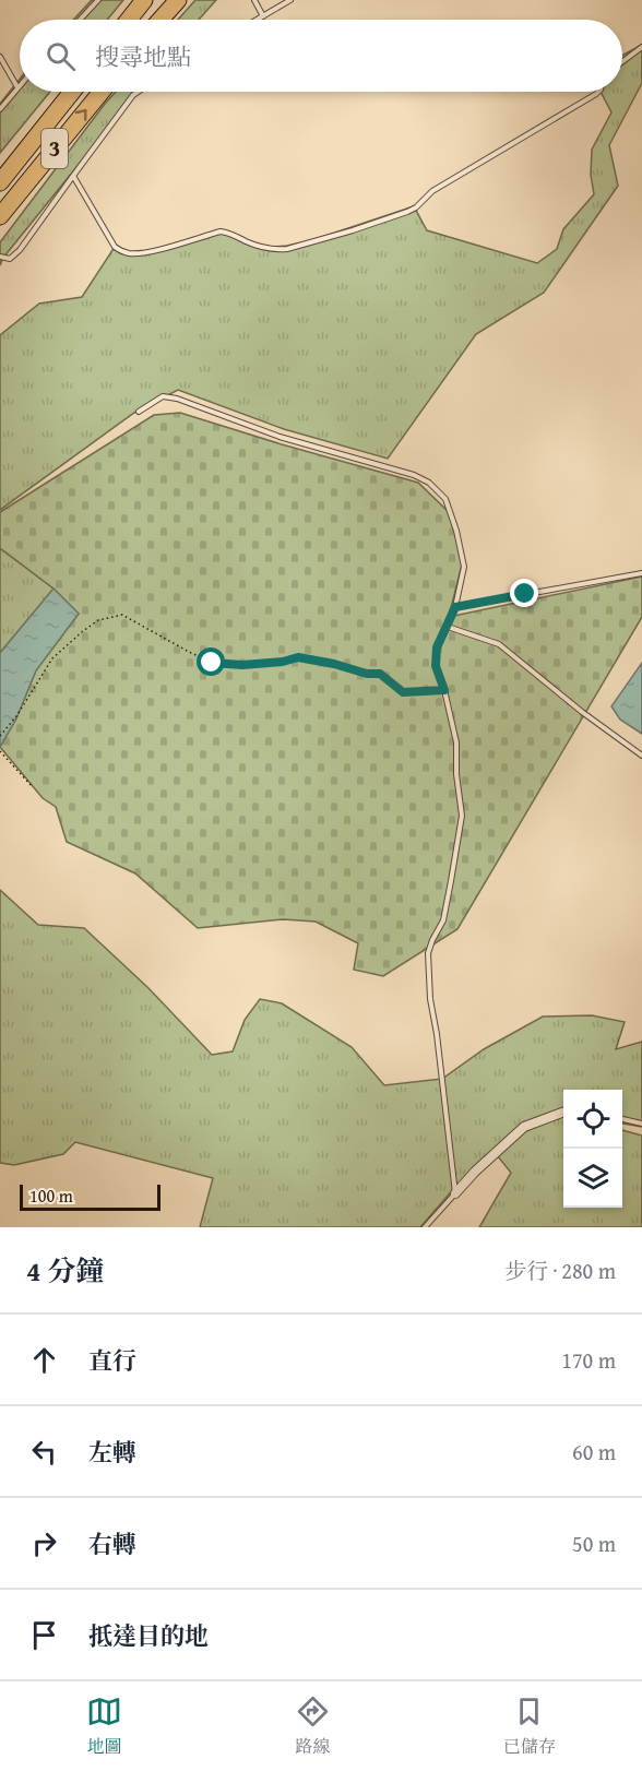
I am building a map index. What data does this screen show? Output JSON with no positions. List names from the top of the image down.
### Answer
{
  "streets": {
    "highway": ["3"]
  },
  "scale_bar": "100 m",
  "page": {
    "search": "搜尋地點",
    "scale": "100 m",
    "heading": ["4 分鐘", "步行 · 280 m"],
    "list": [
      ["直行", "170 m"],
      ["左轉", "60 m"],
      ["右轉", "50 m"],
      "抵達目的地"
    ],
    "nav": ["地圖", "路線", "已儲存"]
  }
}
